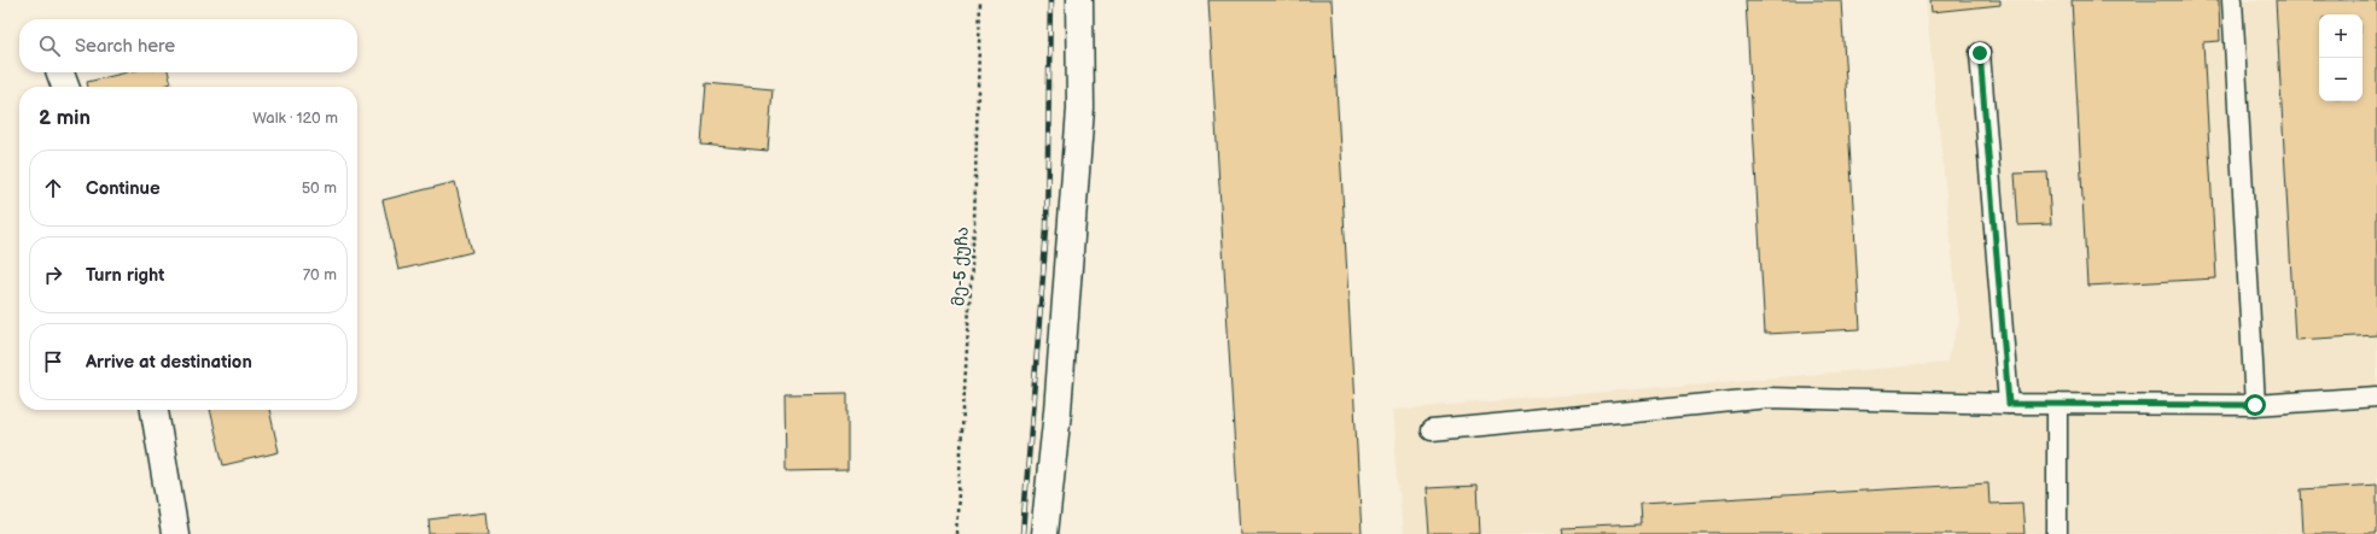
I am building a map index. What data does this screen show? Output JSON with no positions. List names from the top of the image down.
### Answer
{
  "streets": {
    "path": ["მე-5 ქუჩა"]
  },
  "page": {
    "map_buttons": ["+", "−"],
    "search": "Search here",
    "heading": ["2 min", "Walk · 120 m"],
    "list": [
      ["Continue", "50 m"],
      ["Turn right", "70 m"],
      "Arrive at destination"
    ]
  }
}
